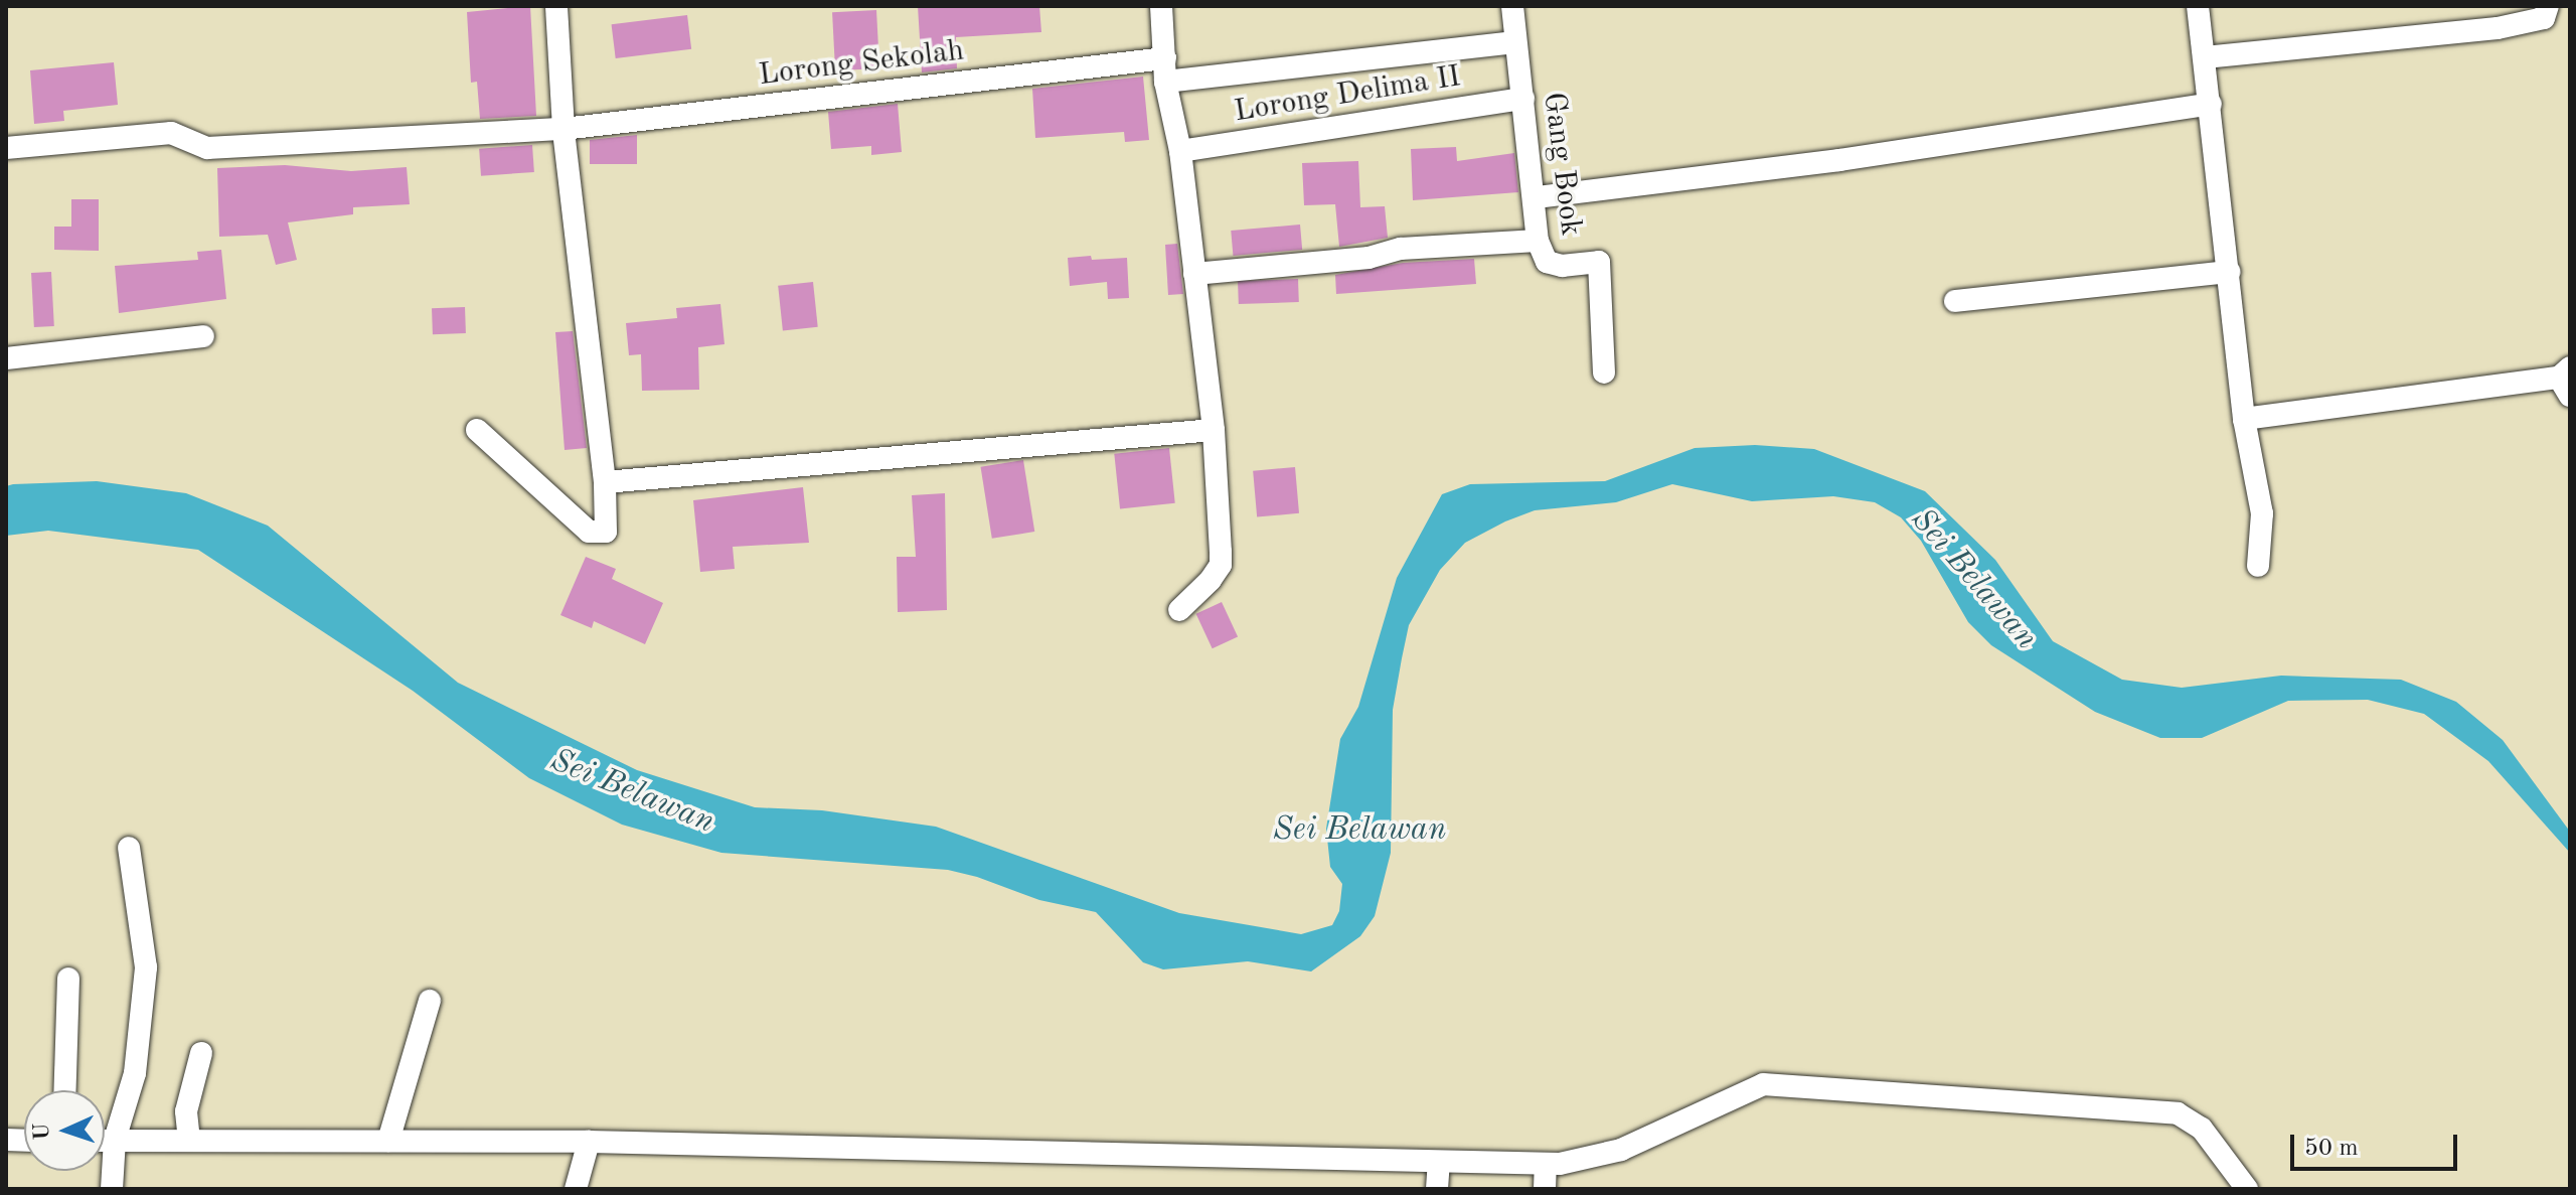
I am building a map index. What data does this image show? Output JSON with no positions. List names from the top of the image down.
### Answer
{
  "streets": {
    "street": ["Lorong Sekolah", "Lorong Delima II", "Gang Book"]
  },
  "crossings": [
    ["Lorong Sekolah", "Gang Book"],
    ["Lorong Delima II", "Gang Book"]
  ],
  "water": ["Sei Belawan"],
  "scale_bar": "50 m",
  "north": "left"
}
